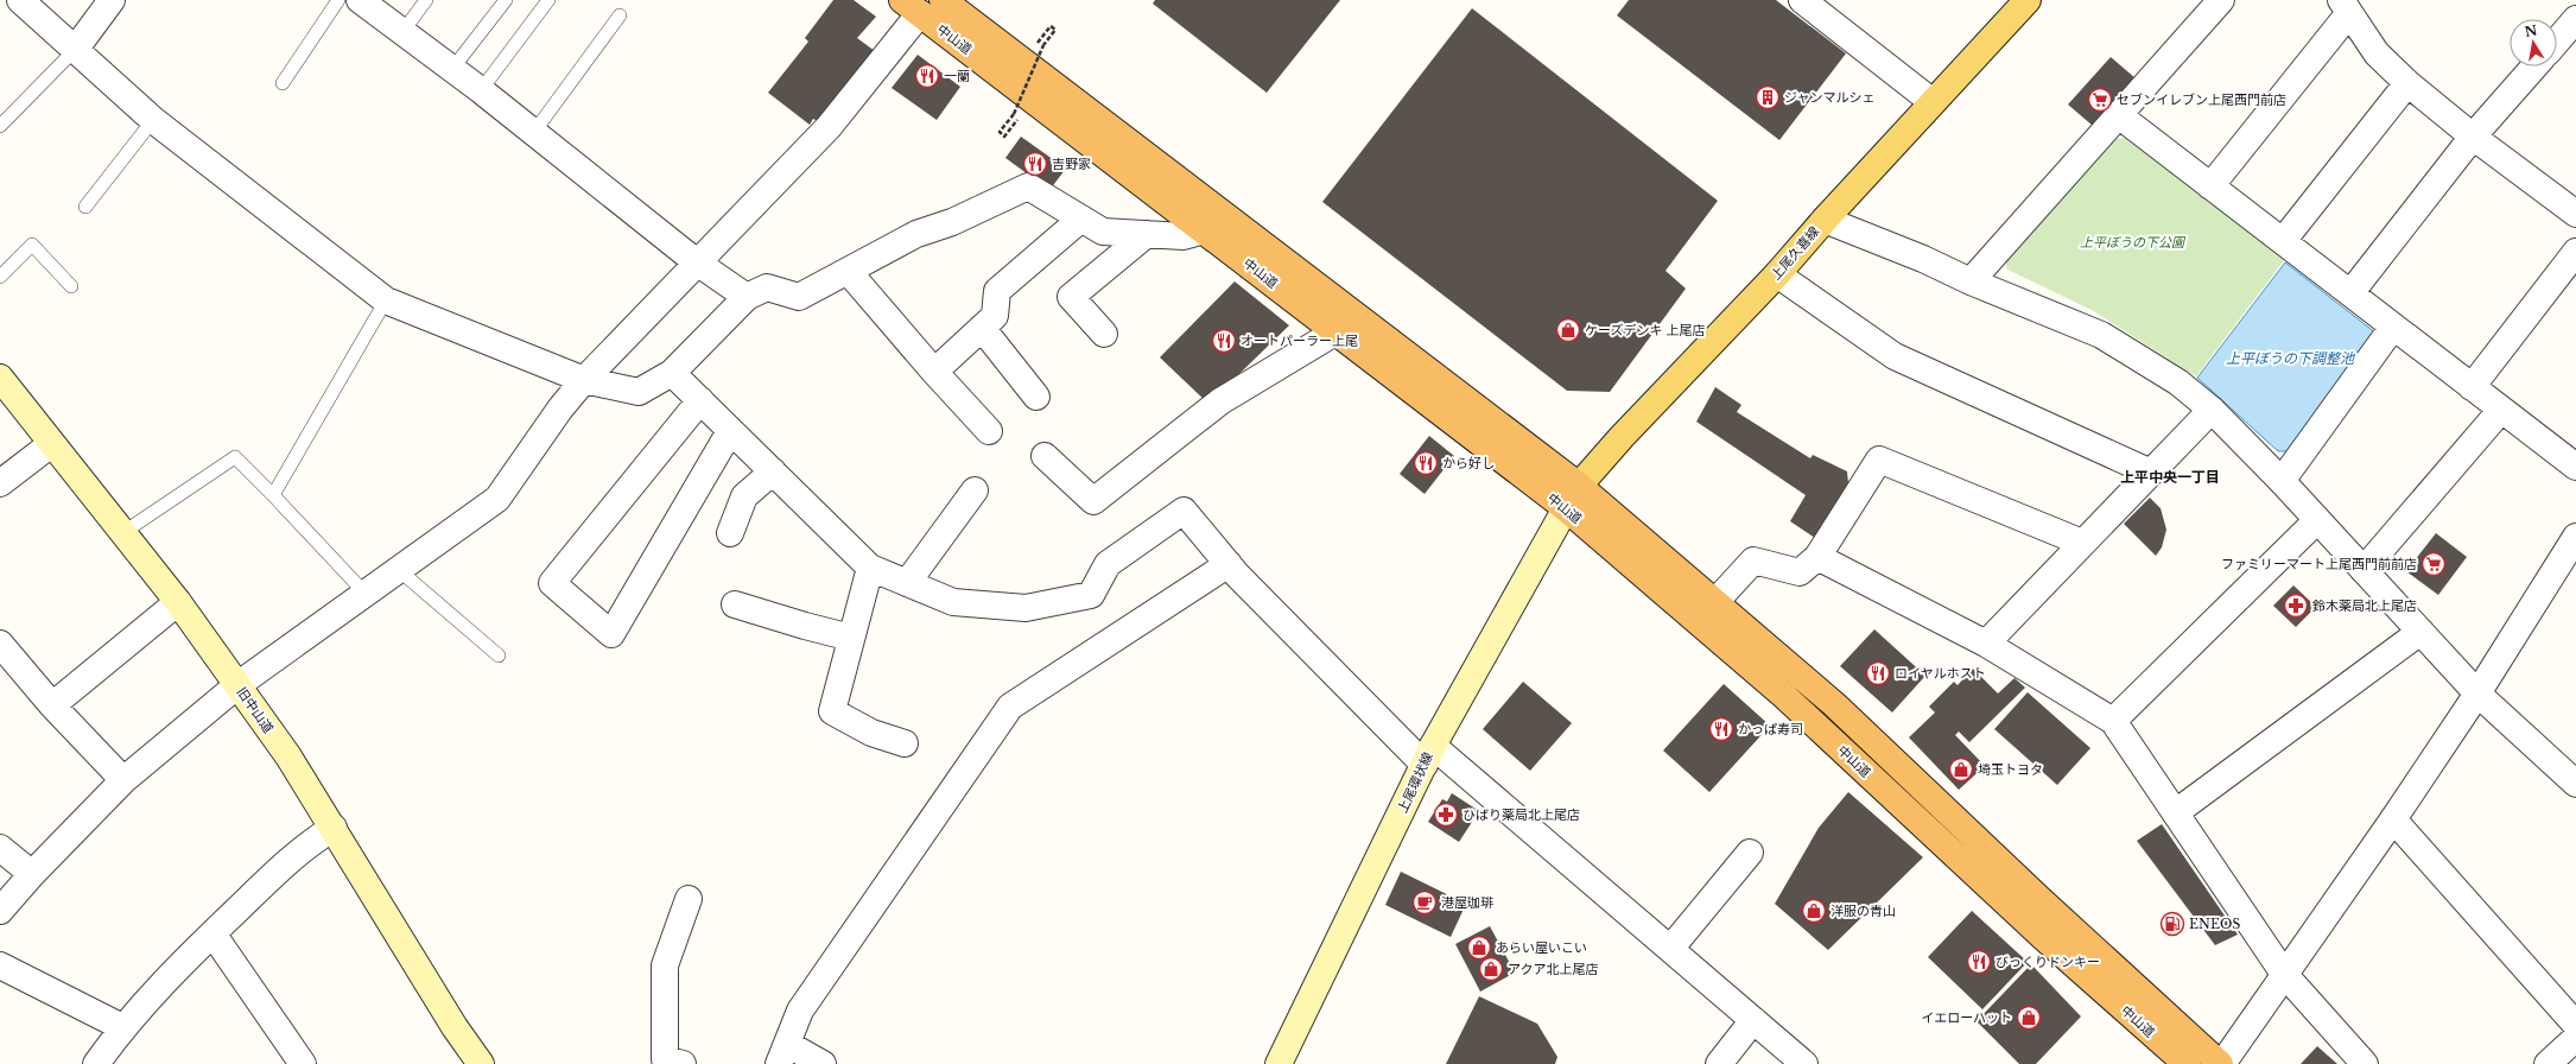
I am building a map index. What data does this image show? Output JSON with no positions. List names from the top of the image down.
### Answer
{
  "streets": {
    "highway": ["中山道"],
    "main road": ["上尾久喜線", "旧中山道", "上尾環状線"]
  },
  "crossings": [
    ["中山道", "上尾久喜線"],
    ["中山道", "上尾環状線"],
    ["上尾久喜線", "上尾環状線"]
  ],
  "districts": ["上平中央一丁目"],
  "water": ["上平ぼうの下調整池"],
  "parks": ["上平ぼうの下公園"],
  "places": {
    "restaurant": [
      "一蘭",
      "吉野家",
      "オートパーラー上尾",
      "から好し",
      "ロイヤルホスト",
      "かっぱ寿司",
      "びっくりドンキー"
    ],
    "building": ["ジャンマルシェ"],
    "supermarket": ["セブンイレブン上尾西門前店", "ファミリーマート上尾西門前前店"],
    "shop": [
      "ケーズデンキ 上尾店",
      "埼玉トヨタ",
      "洋服の青山",
      "あらい屋いこい",
      "アクア北上尾店",
      "イエローハット"
    ],
    "pharmacy": ["鈴木薬局北上尾店", "ひばり薬局北上尾店"],
    "cafe": ["港屋珈琲"],
    "fuel station": ["ENEOS"]
  },
  "north": "top"
}
